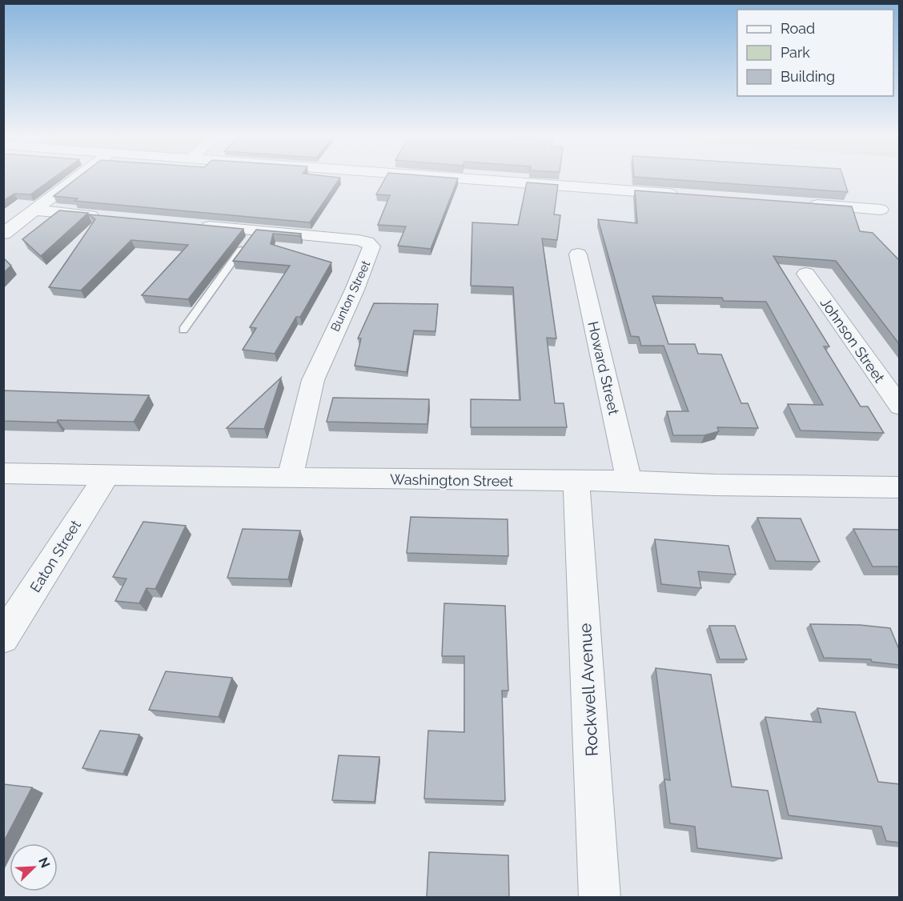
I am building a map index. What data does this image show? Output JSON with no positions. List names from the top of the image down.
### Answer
{
  "streets": {
    "street": [
      "Bunton Street",
      "Johnson Street",
      "Howard Street",
      "Washington Street",
      "Eaton Street",
      "Rockwell Avenue"
    ]
  },
  "crossings": [
    ["Bunton Street", "Washington Street"],
    ["Howard Street", "Washington Street"],
    ["Washington Street", "Eaton Street"],
    ["Washington Street", "Rockwell Avenue"]
  ],
  "legend": ["Road", "Park", "Building"],
  "north": "top right"
}
